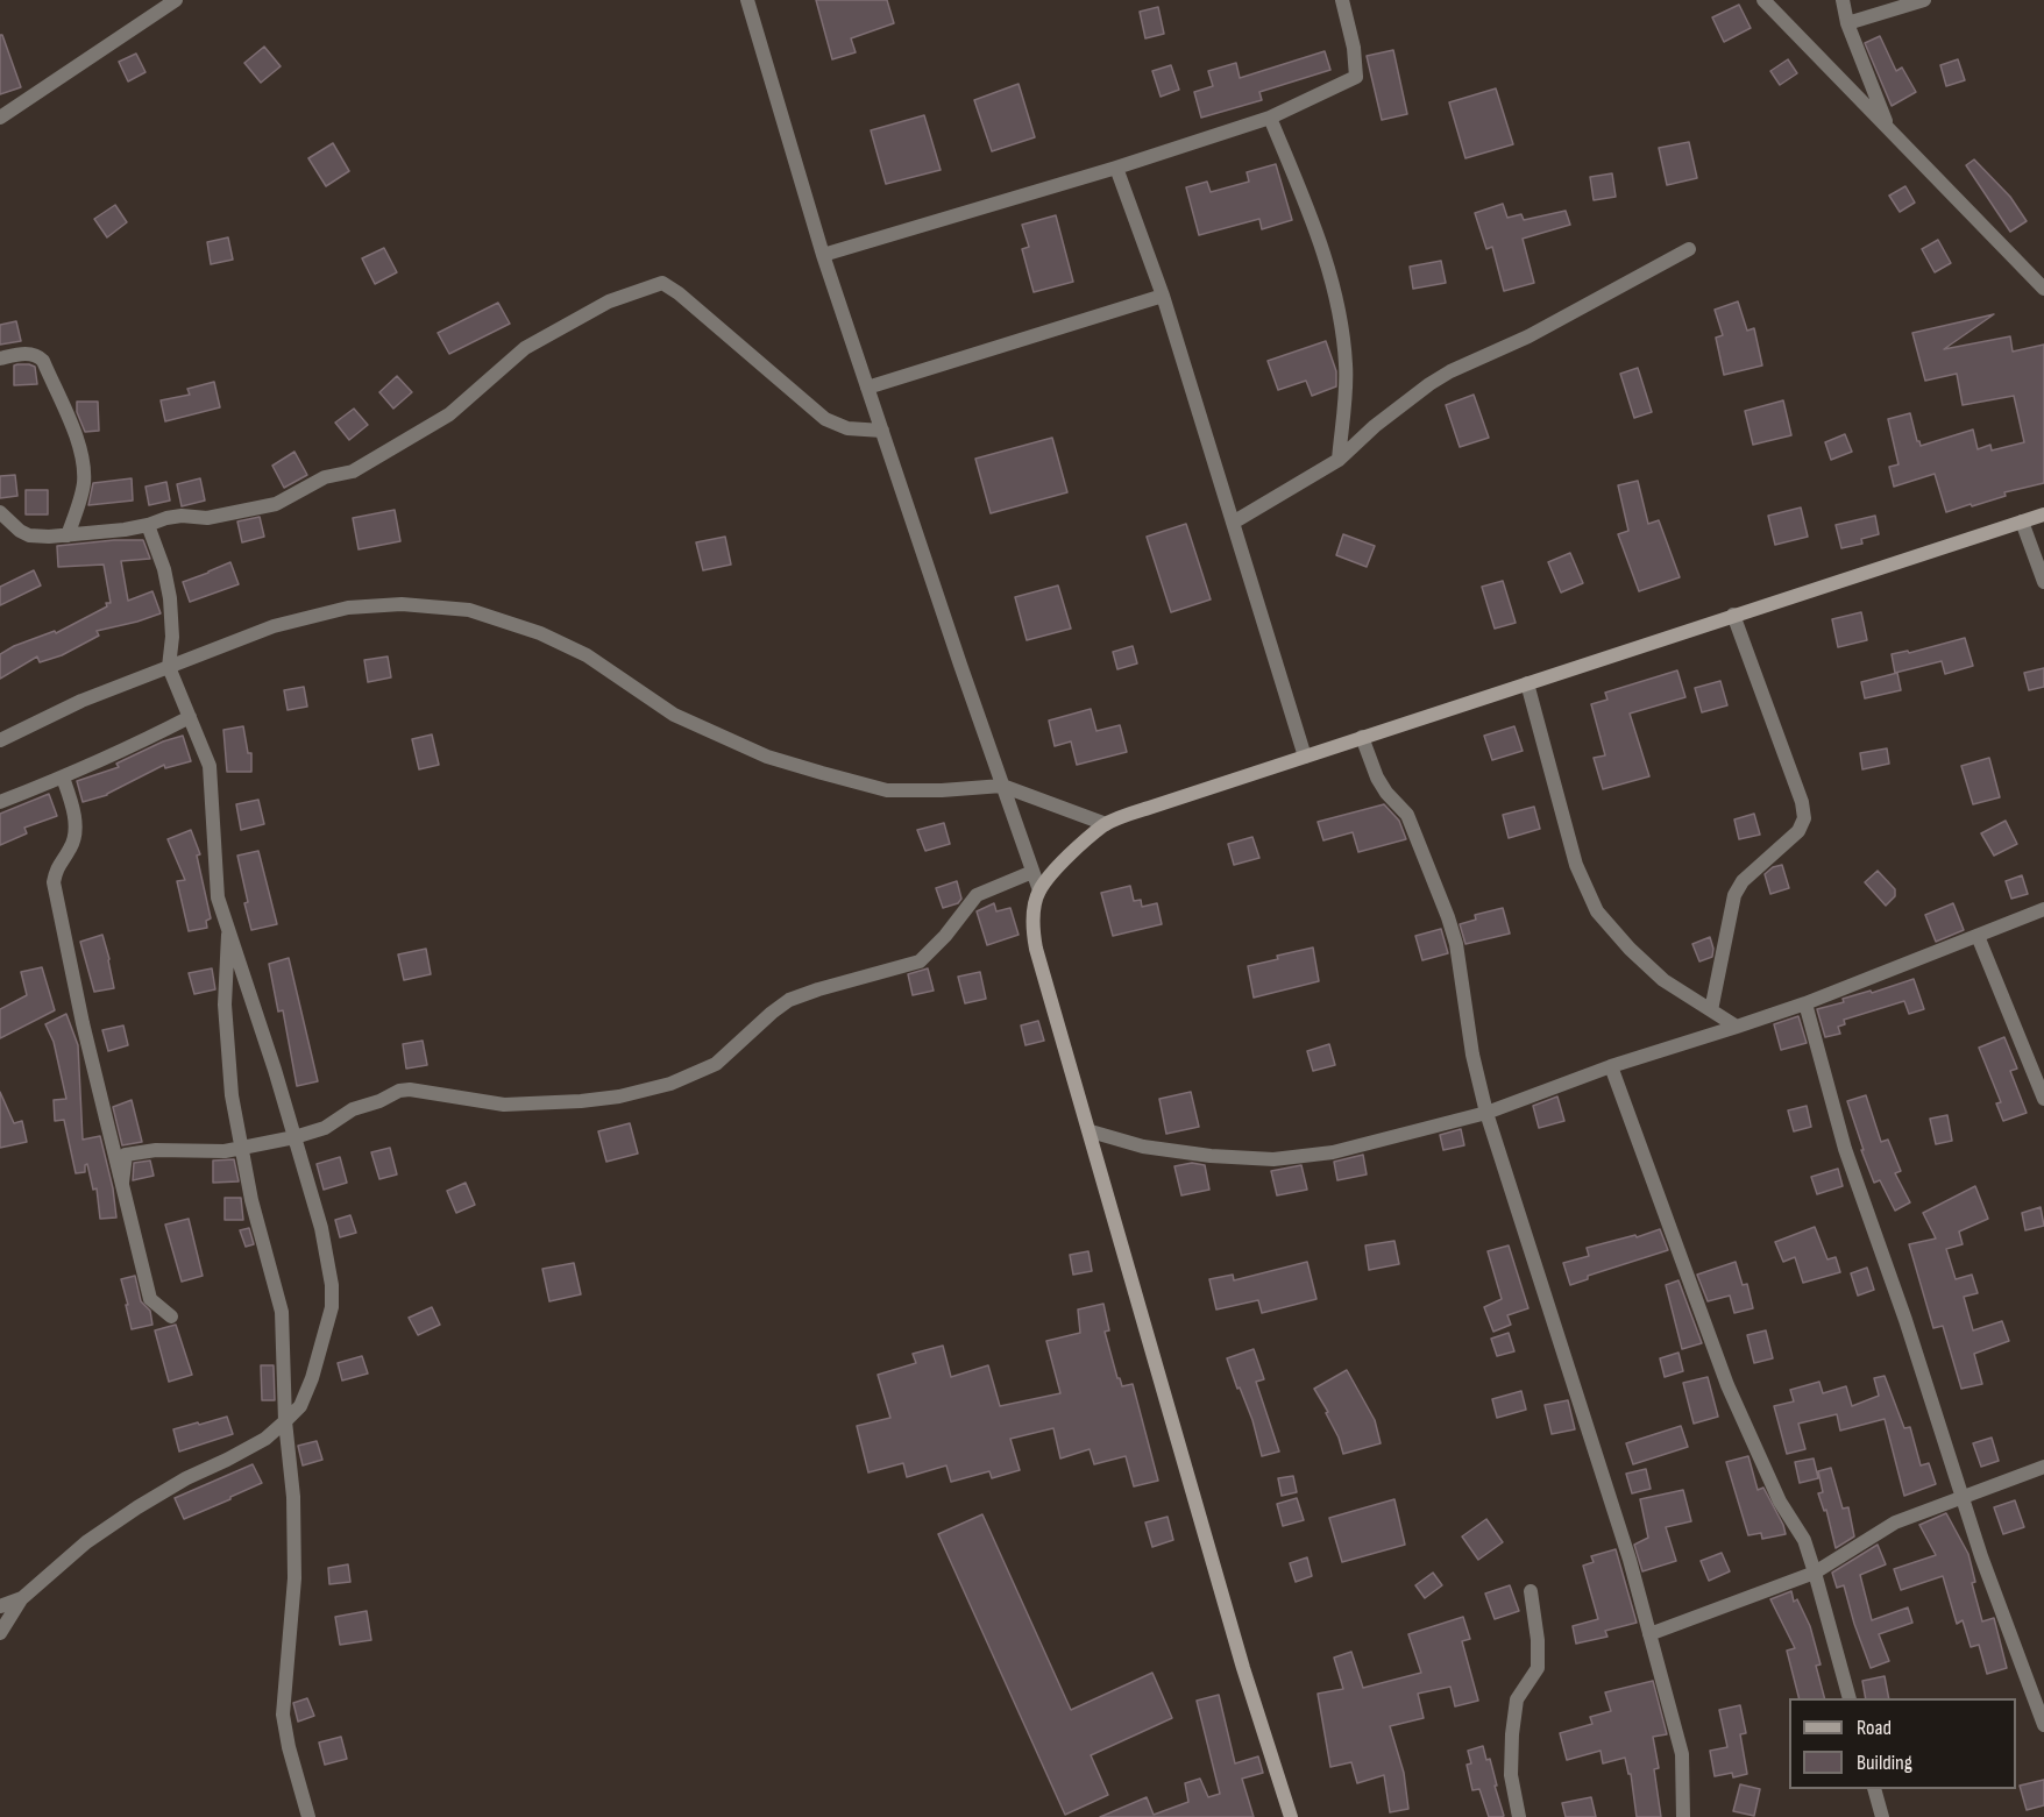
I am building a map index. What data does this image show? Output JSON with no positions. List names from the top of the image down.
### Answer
{
  "legend": ["Road", "Building"]
}
